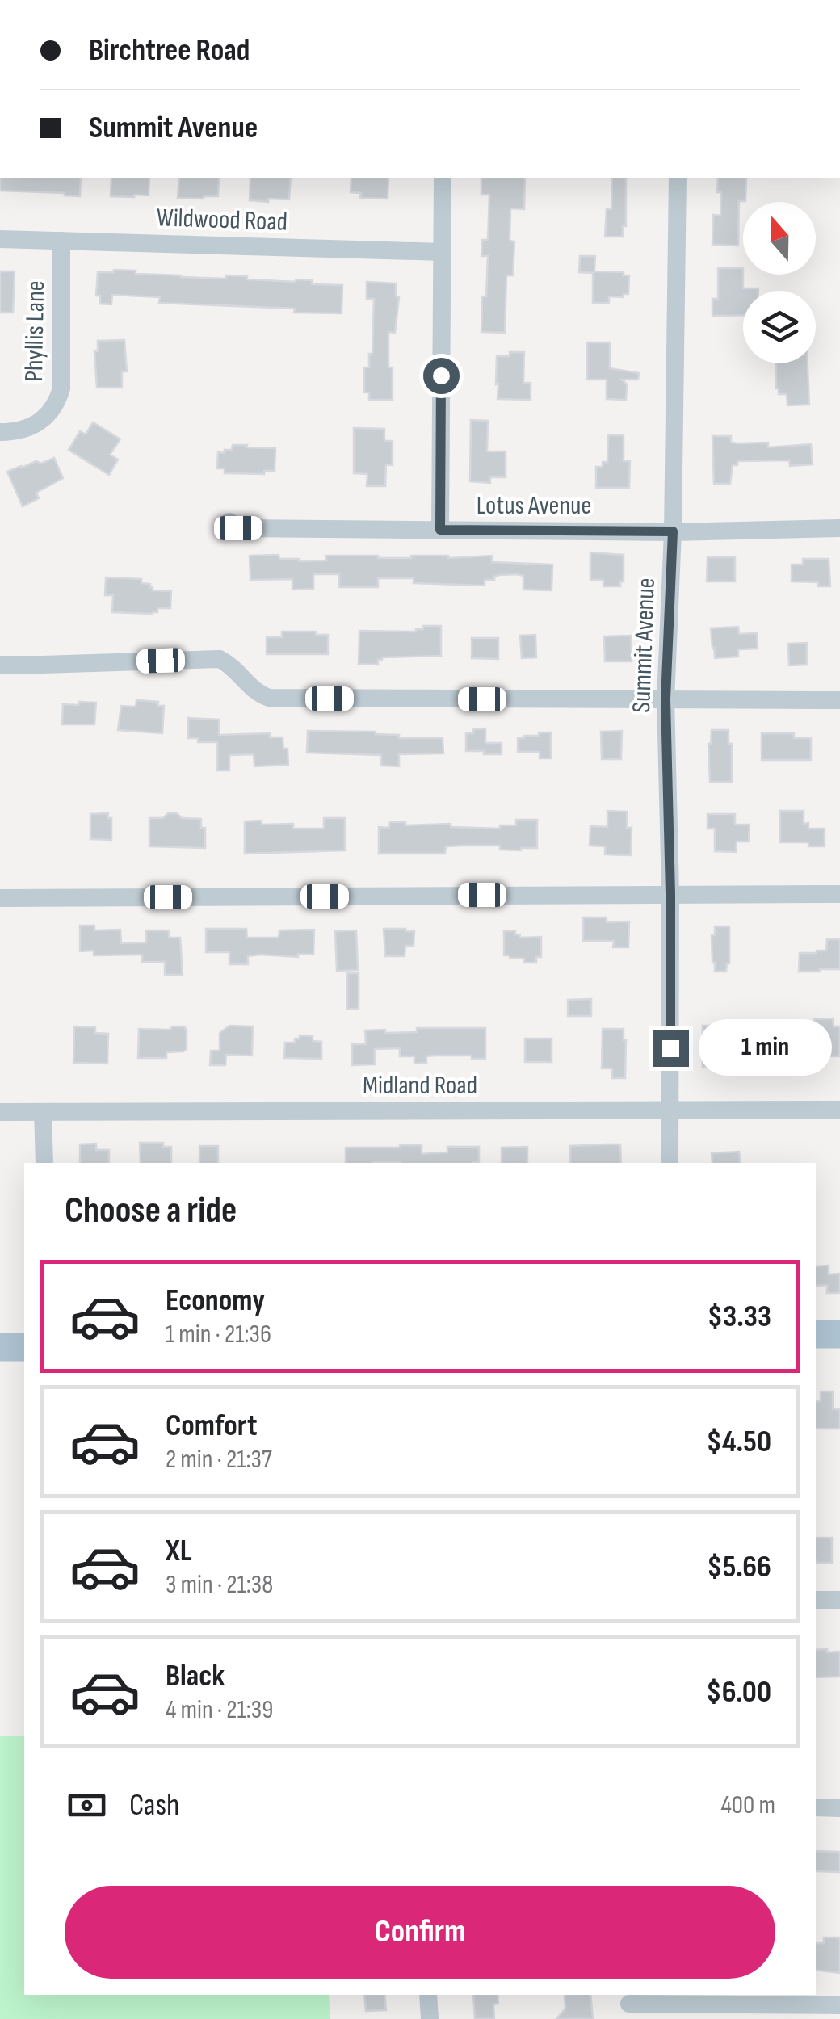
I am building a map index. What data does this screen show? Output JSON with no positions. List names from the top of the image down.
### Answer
{
  "streets": {
    "street": [
      "Wildwood Road",
      "Phyllis Lane",
      "Lotus Avenue",
      "Summit Avenue",
      "Midland Road"
    ]
  },
  "crossings": [
    ["Wildwood Road", "Phyllis Lane"],
    ["Lotus Avenue", "Summit Avenue"],
    ["Summit Avenue", "Midland Road"]
  ],
  "north": "top",
  "page": {
    "banner": ["Birchtree Road", "Summit Avenue"],
    "bubble": "1 min",
    "heading": "Choose a ride",
    "list": [
      {
        "name": "Economy",
        "note": "1 min · 21:36",
        "value": "$3.33"
      },
      {
        "name": "Comfort",
        "note": "2 min · 21:37",
        "value": "$4.50"
      },
      {
        "name": "XL",
        "note": "3 min · 21:38",
        "value": "$5.66"
      },
      {
        "name": "Black",
        "note": "4 min · 21:39",
        "value": "$6.00"
      }
    ],
    "pay": ["Cash", "400 m"],
    "buttons": "Confirm"
  }
}
